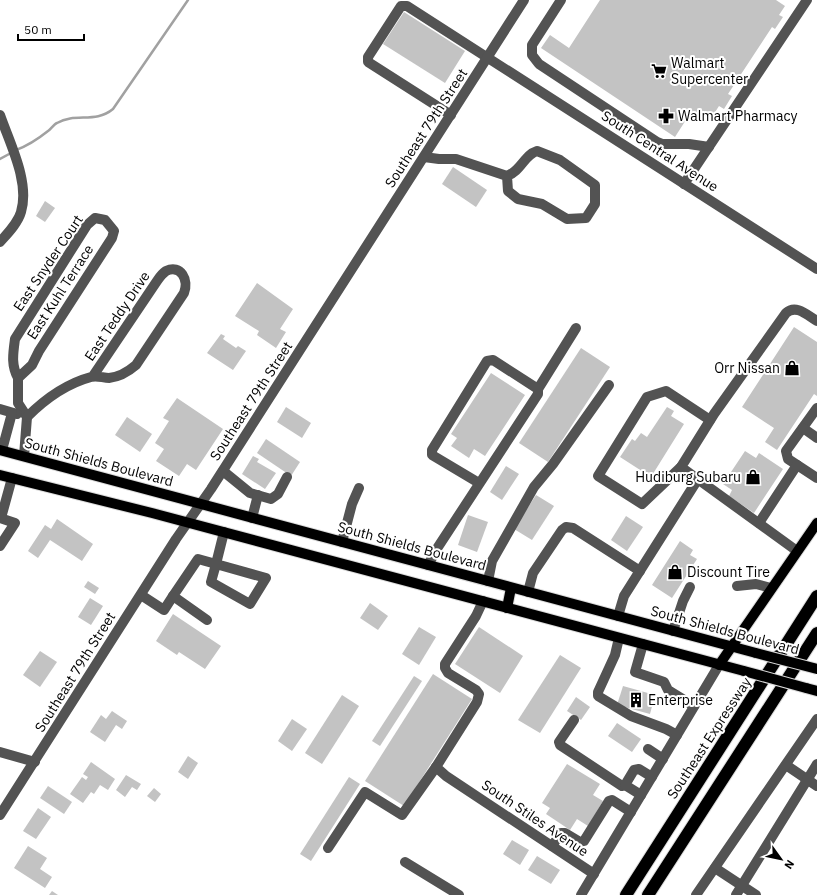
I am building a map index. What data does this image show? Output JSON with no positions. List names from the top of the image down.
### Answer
{
  "streets": {
    "highway": ["Southeast Expressway"],
    "main road": ["South Shields Boulevard"],
    "street": [
      "Southeast 79th Street",
      "South Central Avenue",
      "East Snyder Court",
      "East Kuhl Terrace",
      "East Teddy Drive",
      "South Stiles Avenue"
    ]
  },
  "crossings": [
    ["Southeast 79th Street", "South Central Avenue"],
    ["Southeast 79th Street", "South Shields Boulevard"],
    ["East Snyder Court", "East Kuhl Terrace"]
  ],
  "places": {
    "supermarket": ["Walmart Supercenter"],
    "pharmacy": ["Walmart Pharmacy"],
    "shop": ["Orr Nissan", "Hudiburg Subaru", "Discount Tire"],
    "building": ["Enterprise"]
  },
  "scale_bar": "50 m",
  "north": "bottom right"
}
